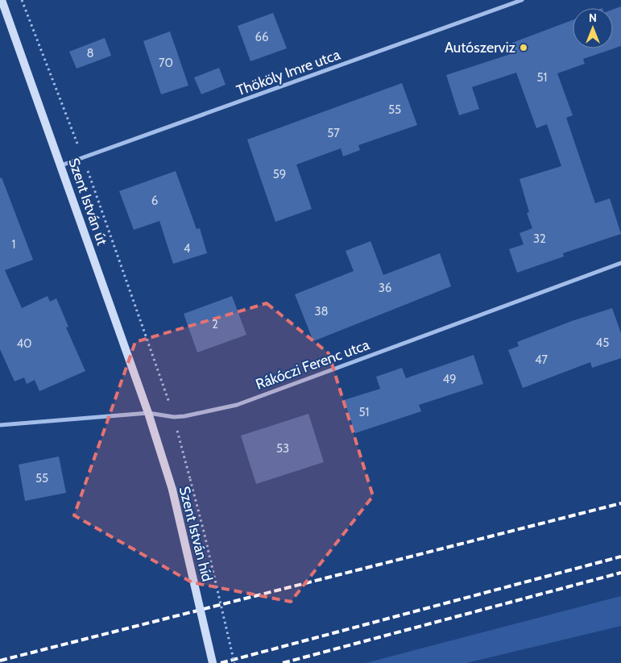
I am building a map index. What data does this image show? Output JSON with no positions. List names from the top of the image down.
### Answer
{
  "streets": {
    "street": [
      "Thököly Imre utca",
      "Szent István út",
      "Rákóczi Ferenc utca",
      "Szent István híd"
    ]
  },
  "crossings": [
    ["Thököly Imre utca", "Szent István út"],
    ["Szent István út", "Rákóczi Ferenc utca"],
    ["Szent István út", "Szent István híd"],
    ["Rákóczi Ferenc utca", "Szent István híd"]
  ],
  "places": ["Autószerviz"],
  "house_numbers": [
    "66",
    "8",
    "70",
    "51",
    "55",
    "57",
    "59",
    "6",
    "32",
    "1",
    "4",
    "36",
    "38",
    "2",
    "45",
    "40",
    "47",
    "49",
    "51",
    "53",
    "55"
  ],
  "north": "top"
}
